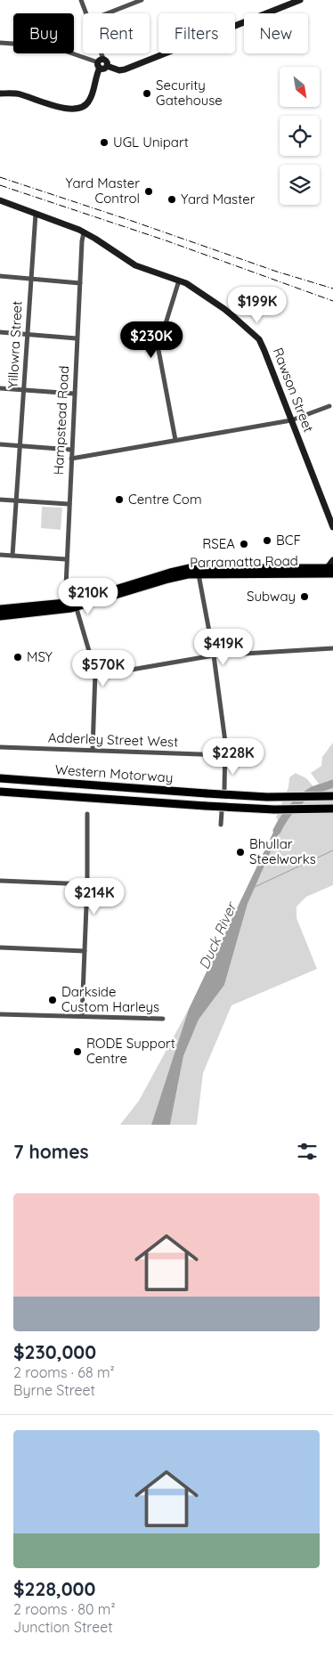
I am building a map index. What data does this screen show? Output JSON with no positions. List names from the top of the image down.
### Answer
{
  "streets": {
    "highway": ["Parramatta Road", "Western Motorway"],
    "main road": ["Rawson Street"],
    "street": ["Yillowra Street", "Hampstead Road", "Adderley Street West"]
  },
  "crossings": [
    ["Yillowra Street", "Rawson Street"],
    ["Rawson Street", "Hampstead Road"],
    ["Hampstead Road", "Parramatta Road"]
  ],
  "water": ["Duck River"],
  "places": [
    "Security Gatehouse",
    "UGL Unipart",
    "Yard Master Control",
    "Yard Master",
    "Centre Com",
    "BCF",
    "RSEA",
    "Subway",
    "MSY",
    "Bhullar Steelworks",
    "Darkside Custom Harleys",
    "RODE Support Centre"
  ],
  "north": "bottom right",
  "page": {
    "chip": [
      "Buy",
      "Rent",
      "Filters",
      "New"
    ],
    "price": [
      "$199K",
      "$230K",
      "$210K",
      "$419K",
      "$570K",
      "$228K",
      "$214K"
    ],
    "heading": "7 homes",
    "list": [
      {
        "name": "$230,000",
        "note": "2 rooms · 68 m² · Byrne Street"
      },
      {
        "name": "$228,000",
        "note": "2 rooms · 80 m² · Junction Street"
      }
    ]
  }
}
